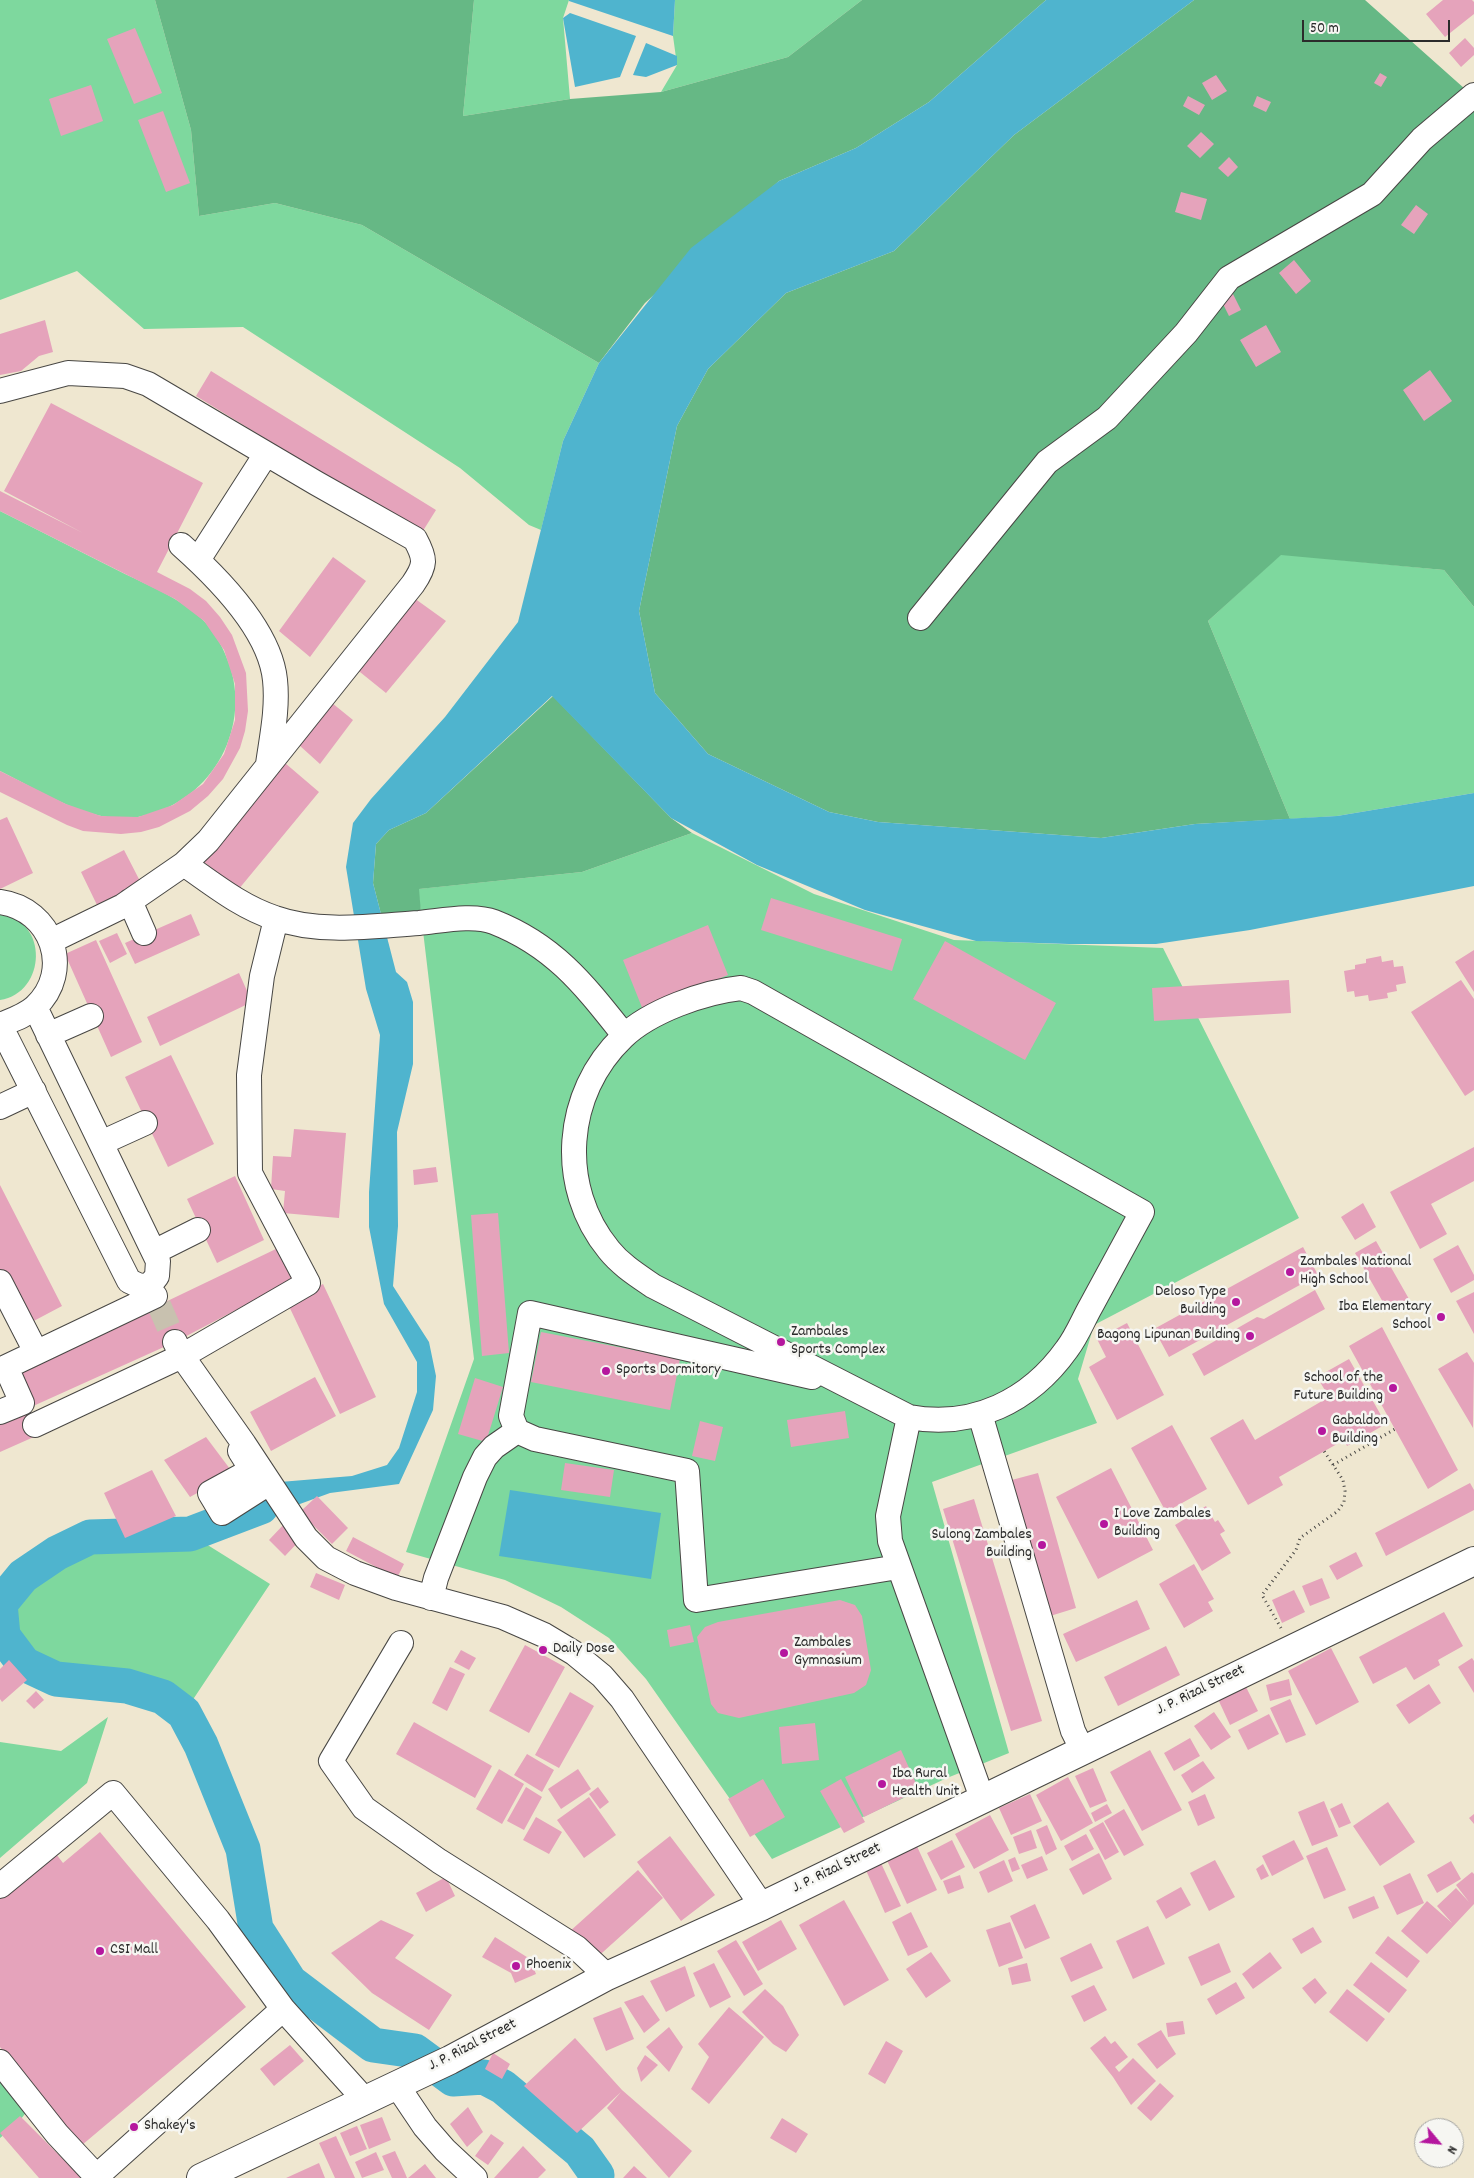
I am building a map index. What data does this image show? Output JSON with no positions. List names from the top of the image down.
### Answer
{
  "streets": {
    "main road": ["J. P. Rizal Street"]
  },
  "places": [
    "Zambales National High School",
    "Deloso Type Building",
    "Iba Elementary School",
    "Bagong Lipunan Building",
    "Zambales Sports Complex",
    "Sports Dormitory",
    "School of the Future Building",
    "Gabaldon Building",
    "I Love Zambales Building",
    "Sulong Zambales Building",
    "Daily Dose",
    "Zambales Gymnasium",
    "Iba Rural Health Unit",
    "CSI Mall",
    "Phoenix",
    "Shakey's"
  ],
  "scale_bar": "50 m",
  "north": "bottom right"
}
